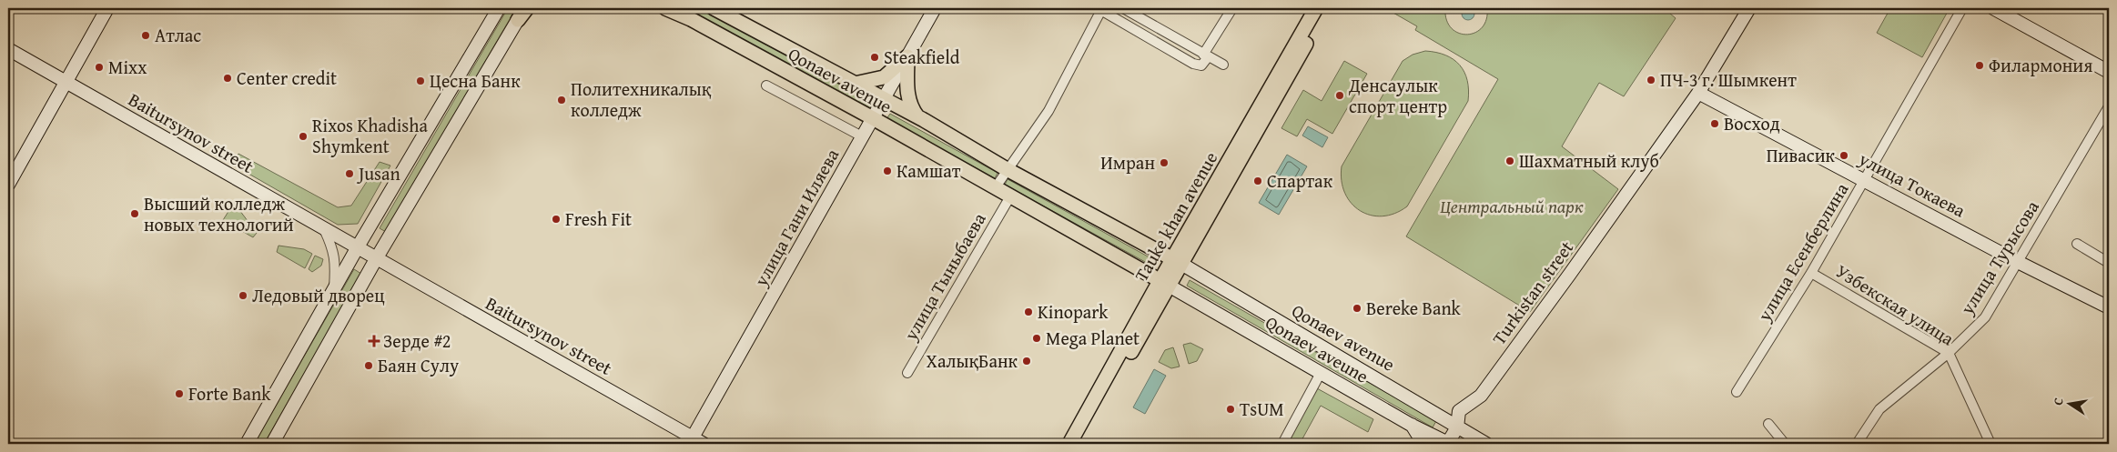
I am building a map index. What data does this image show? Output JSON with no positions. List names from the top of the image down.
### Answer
{
  "streets": {
    "main road": [
      "Qonaev avenue",
      "Baitursynov street",
      "улица Токаева",
      "Tauke khan avenue",
      "улица Гани Иляева",
      "Turkistan street",
      "Qonaev aveune"
    ],
    "street": [
      "улица Есенберлина",
      "улица Турысова",
      "улица Тыныбаева",
      "Узбекская улица"
    ]
  },
  "crossings": [
    ["Qonaev avenue", "Tauke khan avenue"],
    ["Qonaev avenue", "улица Гани Иляева"],
    ["Qonaev avenue", "улица Тыныбаева"],
    ["Qonaev avenue", "Turkistan street"],
    ["Baitursynov street", "улица Гани Иляева"],
    ["улица Токаева", "улица Есенберлина"],
    ["улица Токаева", "улица Турысова"],
    ["улица Токаева", "Turkistan street"],
    ["Tauke khan avenue", "Qonaev aveune"],
    ["улица Есенберлина", "Узбекская улица"],
    ["улица Турысова", "Узбекская улица"],
    ["Turkistan street", "Qonaev aveune"]
  ],
  "parks": ["Центральный парк"],
  "places": {
    "other": [
      "Атлас",
      "Steakfield",
      "Филармония",
      "Mixx",
      "Center credit",
      "ПЧ-3 г. Шымкент",
      "Цесна Банк",
      "Денсаулык спорт центр",
      "Политехникалық колледж",
      "Восход",
      "Rixos Khadisha Shymkent",
      "Пивасик",
      "Шахматный клуб",
      "Имран",
      "Камшат",
      "Jusan",
      "Спартак",
      "Высший колледж новых технологий",
      "Fresh Fit",
      "Ледовый дворец",
      "Bereke Bank",
      "Kinopark",
      "Mega Planet",
      "ХалықБанк",
      "Баян Сулу",
      "Forte Bank",
      "TsUM"
    ],
    "health": ["Зерде #2"]
  },
  "north": "left"
}
